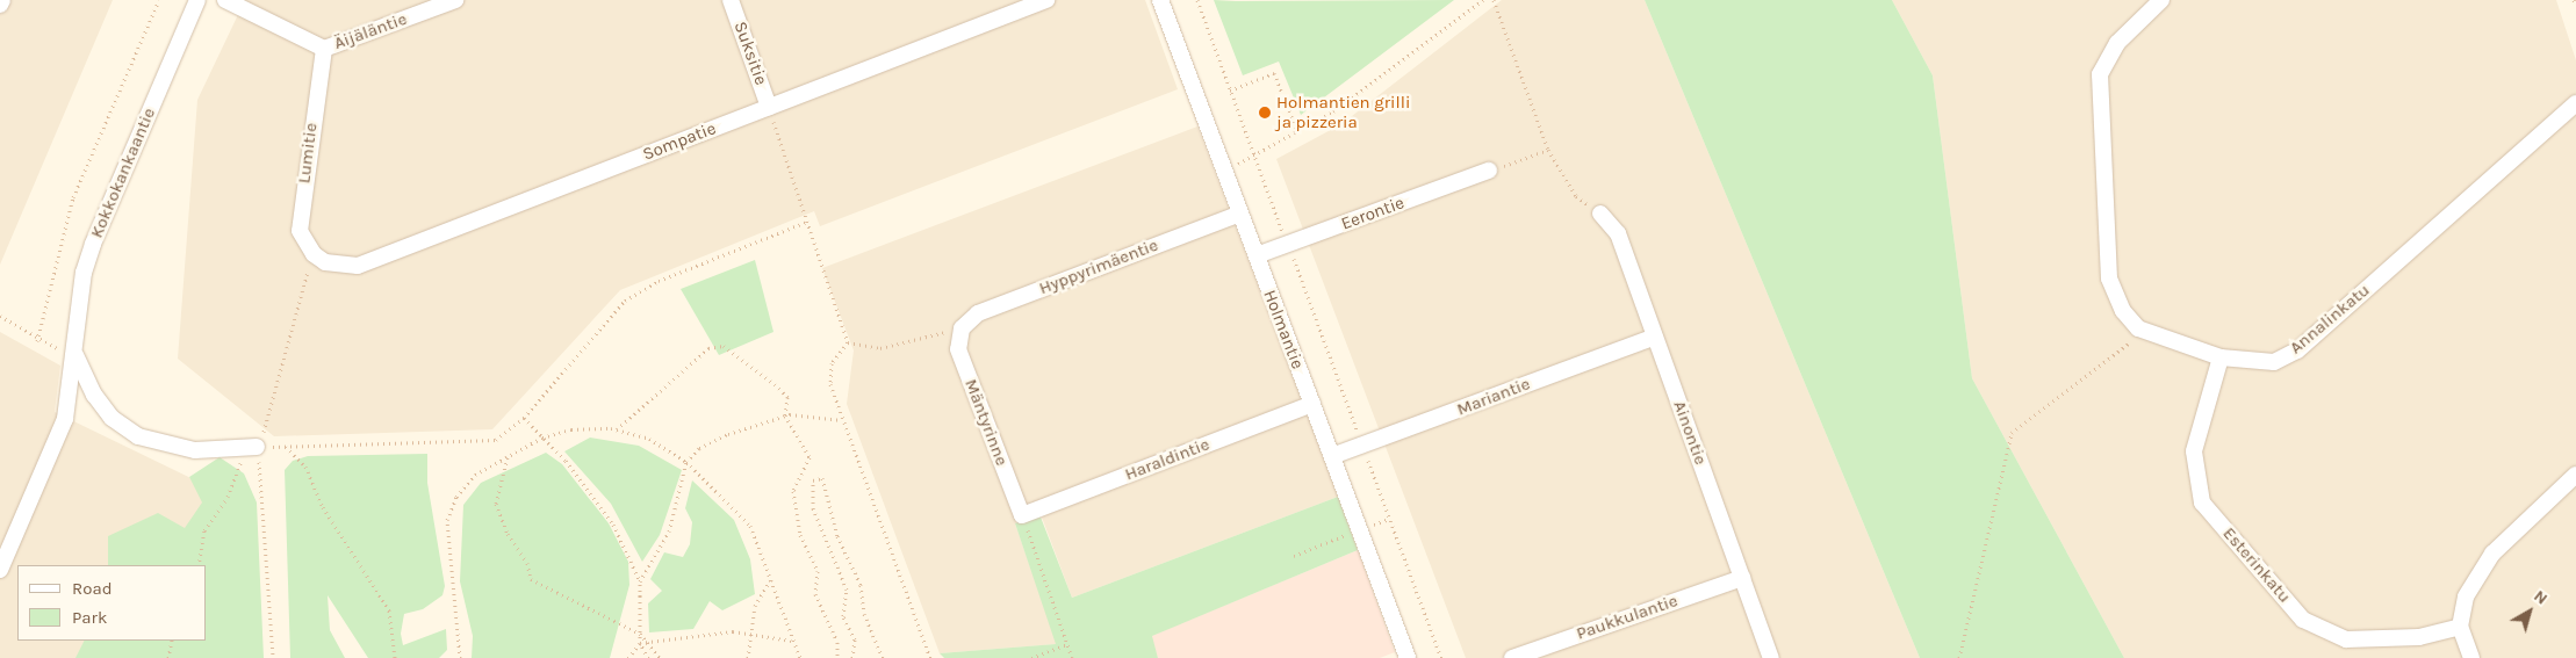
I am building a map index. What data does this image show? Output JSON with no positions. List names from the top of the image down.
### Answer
{
  "streets": {
    "street": [
      "Äijäläntie",
      "Suksitie",
      "Sompatie",
      "Lumitie",
      "Kokkokankaantie",
      "Eerontie",
      "Hyppyrimäentie",
      "Annalinkatu",
      "Holmantie",
      "Mariantie",
      "Mäntyrinne",
      "Ainontie",
      "Haraldintie",
      "Esterinkatu",
      "Paukkulantie"
    ]
  },
  "crossings": [
    ["Äijäläntie", "Lumitie"],
    ["Suksitie", "Sompatie"],
    ["Sompatie", "Lumitie"],
    ["Eerontie", "Holmantie"],
    ["Hyppyrimäentie", "Holmantie"],
    ["Hyppyrimäentie", "Mäntyrinne"],
    ["Annalinkatu", "Esterinkatu"],
    ["Holmantie", "Mariantie"],
    ["Holmantie", "Haraldintie"],
    ["Mariantie", "Ainontie"],
    ["Mäntyrinne", "Haraldintie"],
    ["Ainontie", "Paukkulantie"]
  ],
  "places": ["Holmantien grilli ja pizzeria"],
  "legend": ["Road", "Park"],
  "north": "top right"
}
